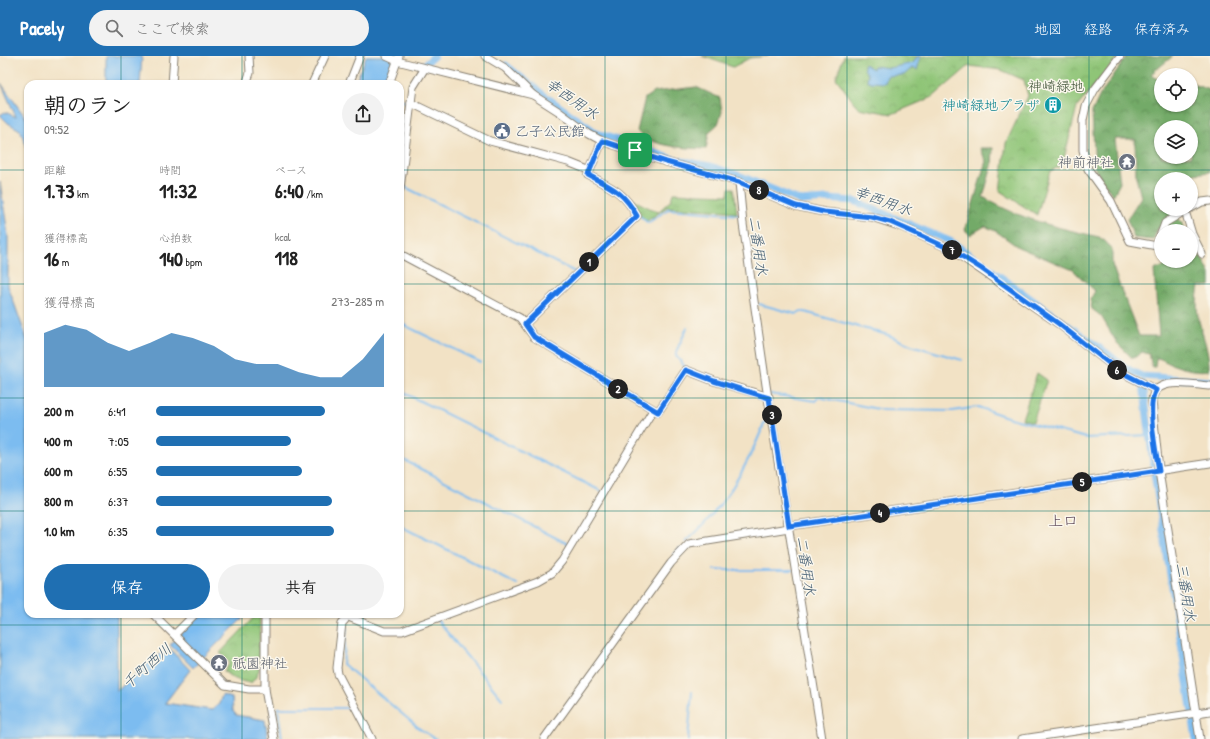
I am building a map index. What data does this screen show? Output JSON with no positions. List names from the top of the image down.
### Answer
{
  "districts": ["上口"],
  "water": [
    "幸西用水",
    "二番用水",
    "三番用水",
    "千町西川"
  ],
  "parks": ["神崎緑地"],
  "places": {
    "building": ["神崎緑地プラザ"],
    "public building": ["乙子公民館"],
    "temple": ["神前神社", "祇園神社"]
  },
  "page": {
    "header": "Pacely",
    "search": "ここで検索",
    "nav": ["地図", "経路", "保存済み"],
    "map_buttons": ["+", "−"],
    "heading": ["朝のラン", "09:52"],
    "stats": [
      ["距離", "1.73 km"],
      ["時間", "11:32"],
      ["ペース", "6:40 /km"],
      ["獲得標高", "16 m"],
      ["心拍数", "140 bpm"],
      ["kcal", "118"]
    ],
    "pins": [
      "8",
      "7",
      "1",
      "6",
      "2",
      "3",
      "5",
      "4"
    ],
    "chart": ["獲得標高", "273–285 m"],
    "list": [
      {
        "name": "200 m",
        "note": "6:41"
      },
      {
        "name": "400 m",
        "note": "7:05"
      },
      {
        "name": "600 m",
        "note": "6:55"
      },
      {
        "name": "800 m",
        "note": "6:37"
      },
      {
        "name": "1.0 km",
        "note": "6:35"
      }
    ],
    "buttons": ["保存", "共有"]
  }
}
